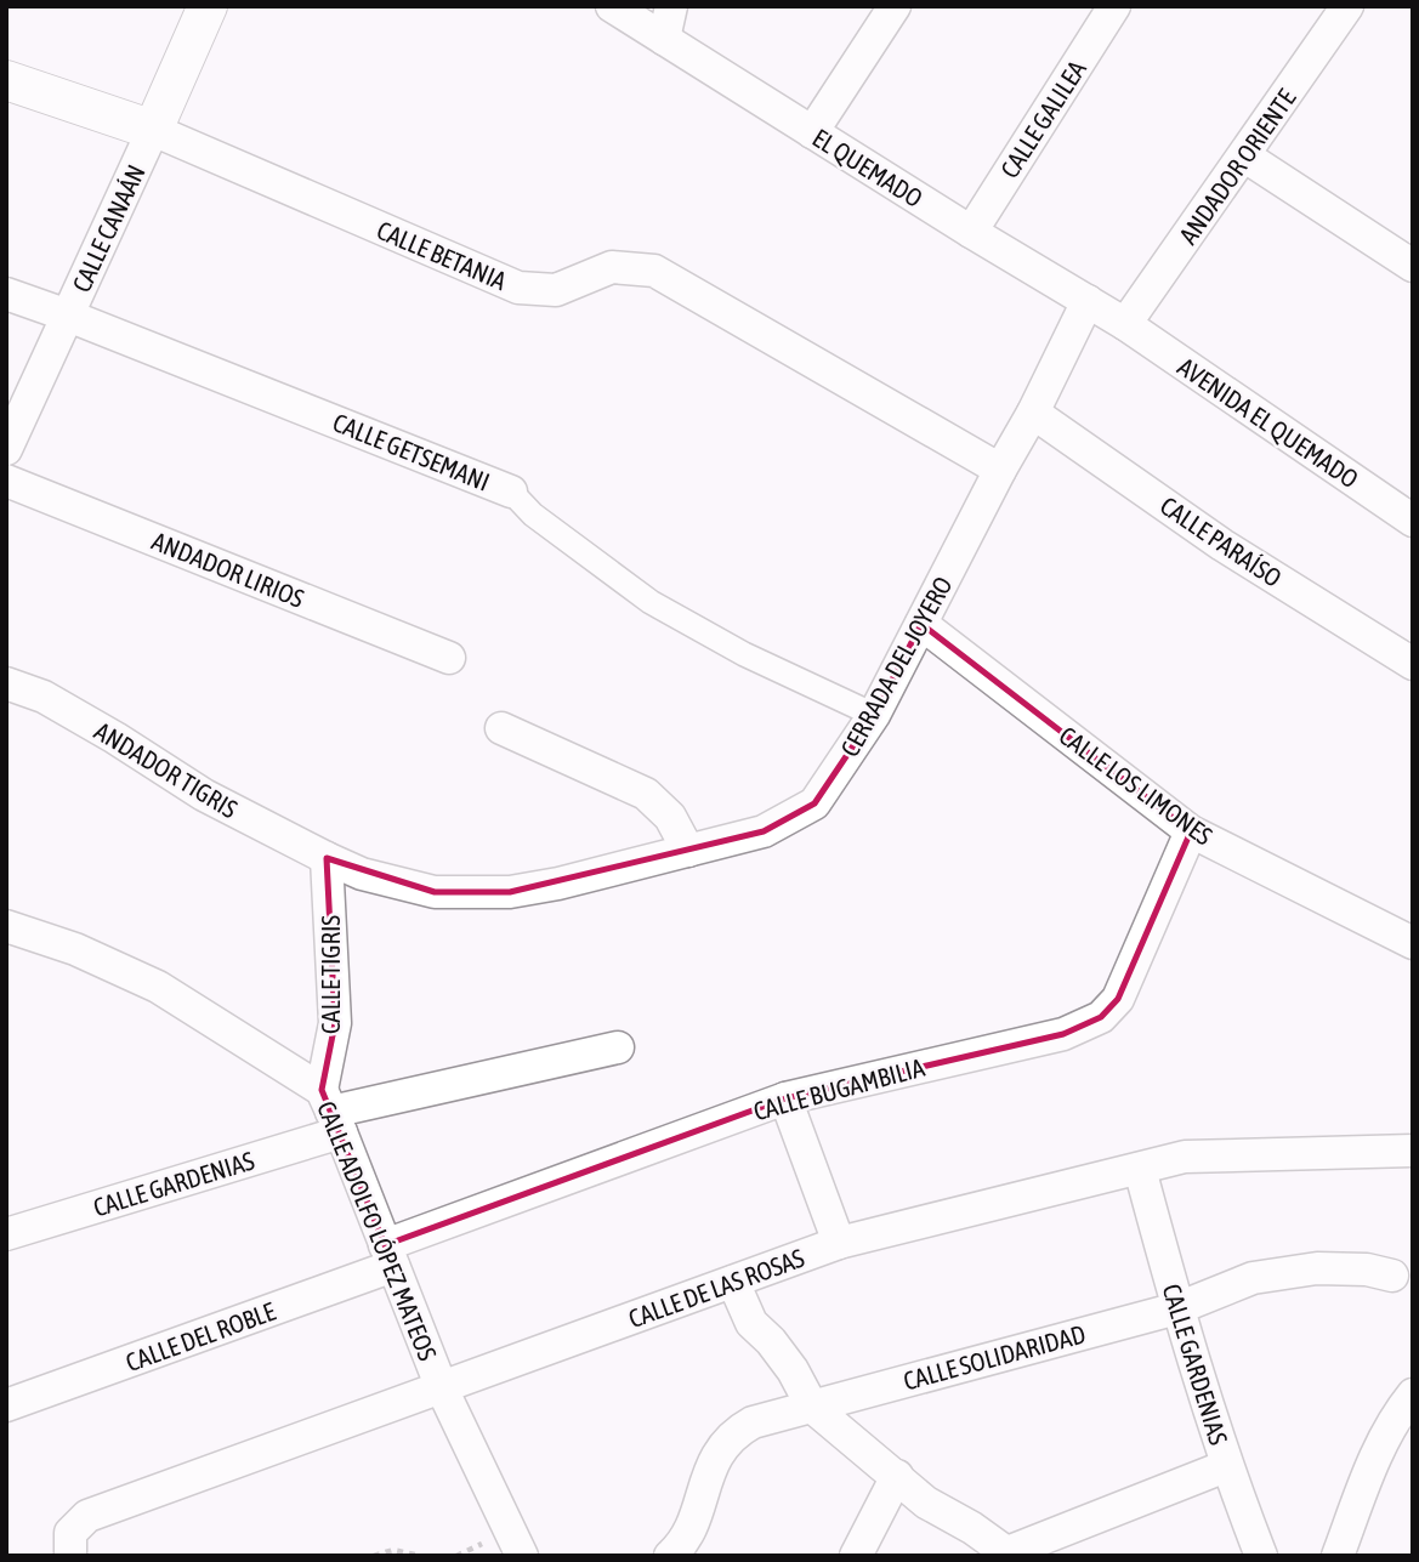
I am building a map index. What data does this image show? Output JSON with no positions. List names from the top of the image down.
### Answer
{
  "streets": {
    "street": [
      "CALLE GALILEA",
      "ANDADOR ORIENTE",
      "EL QUEMADO",
      "CALLE CANAÁN",
      "CALLE BETANIA",
      "AVENIDA EL QUEMADO",
      "CALLE GETSEMANI",
      "CALLE PARAÍSO",
      "ANDADOR LIRIOS",
      "CERRADA DEL JOYERO",
      "ANDADOR TIGRIS",
      "CALLE LOS LIMONES",
      "CALLE TIGRIS",
      "CALLE BUGAMBILIA",
      "CALLE GARDENIAS",
      "CALLE ADOLFO LÓPEZ MATEOS",
      "CALLE DE LAS ROSAS",
      "CALLE DEL ROBLE",
      "CALLE SOLIDARIDAD"
    ]
  },
  "crossings": [
    ["CALLE GALILEA", "EL QUEMADO"],
    ["ANDADOR ORIENTE", "EL QUEMADO"],
    ["ANDADOR ORIENTE", "AVENIDA EL QUEMADO"],
    ["EL QUEMADO", "AVENIDA EL QUEMADO"],
    ["EL QUEMADO", "CERRADA DEL JOYERO"],
    ["CALLE CANAÁN", "CALLE BETANIA"],
    ["CALLE CANAÁN", "CALLE GETSEMANI"],
    ["CALLE BETANIA", "CERRADA DEL JOYERO"],
    ["CALLE GETSEMANI", "CERRADA DEL JOYERO"],
    ["CALLE PARAÍSO", "CERRADA DEL JOYERO"],
    ["CERRADA DEL JOYERO", "ANDADOR TIGRIS"],
    ["CERRADA DEL JOYERO", "CALLE LOS LIMONES"],
    ["CERRADA DEL JOYERO", "CALLE TIGRIS"],
    ["ANDADOR TIGRIS", "CALLE TIGRIS"],
    ["CALLE LOS LIMONES", "CALLE BUGAMBILIA"],
    ["CALLE TIGRIS", "CALLE GARDENIAS"],
    ["CALLE TIGRIS", "CALLE ADOLFO LÓPEZ MATEOS"],
    ["CALLE BUGAMBILIA", "CALLE ADOLFO LÓPEZ MATEOS"],
    ["CALLE BUGAMBILIA", "CALLE DEL ROBLE"],
    ["CALLE GARDENIAS", "CALLE ADOLFO LÓPEZ MATEOS"],
    ["CALLE GARDENIAS", "CALLE DE LAS ROSAS"],
    ["CALLE GARDENIAS", "CALLE SOLIDARIDAD"],
    ["CALLE ADOLFO LÓPEZ MATEOS", "CALLE DE LAS ROSAS"],
    ["CALLE ADOLFO LÓPEZ MATEOS", "CALLE DEL ROBLE"]
  ]
}
